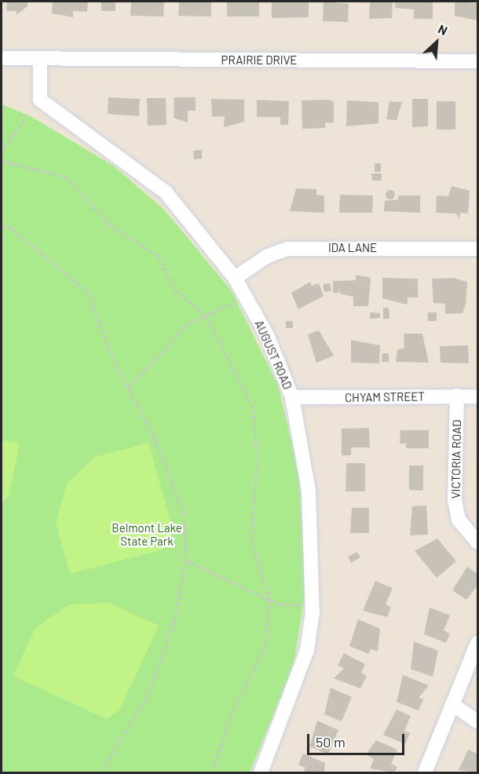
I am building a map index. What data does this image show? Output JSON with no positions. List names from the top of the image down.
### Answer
{
  "streets": {
    "street": [
      "PRAIRIE DRIVE",
      "IDA LANE",
      "AUGUST ROAD",
      "CHYAM STREET",
      "VICTORIA ROAD"
    ]
  },
  "crossings": [
    ["PRAIRIE DRIVE", "AUGUST ROAD"],
    ["IDA LANE", "AUGUST ROAD"],
    ["AUGUST ROAD", "CHYAM STREET"],
    ["CHYAM STREET", "VICTORIA ROAD"]
  ],
  "parks": ["Belmont Lake State Park"],
  "scale_bar": "50 m",
  "north": "top right"
}
